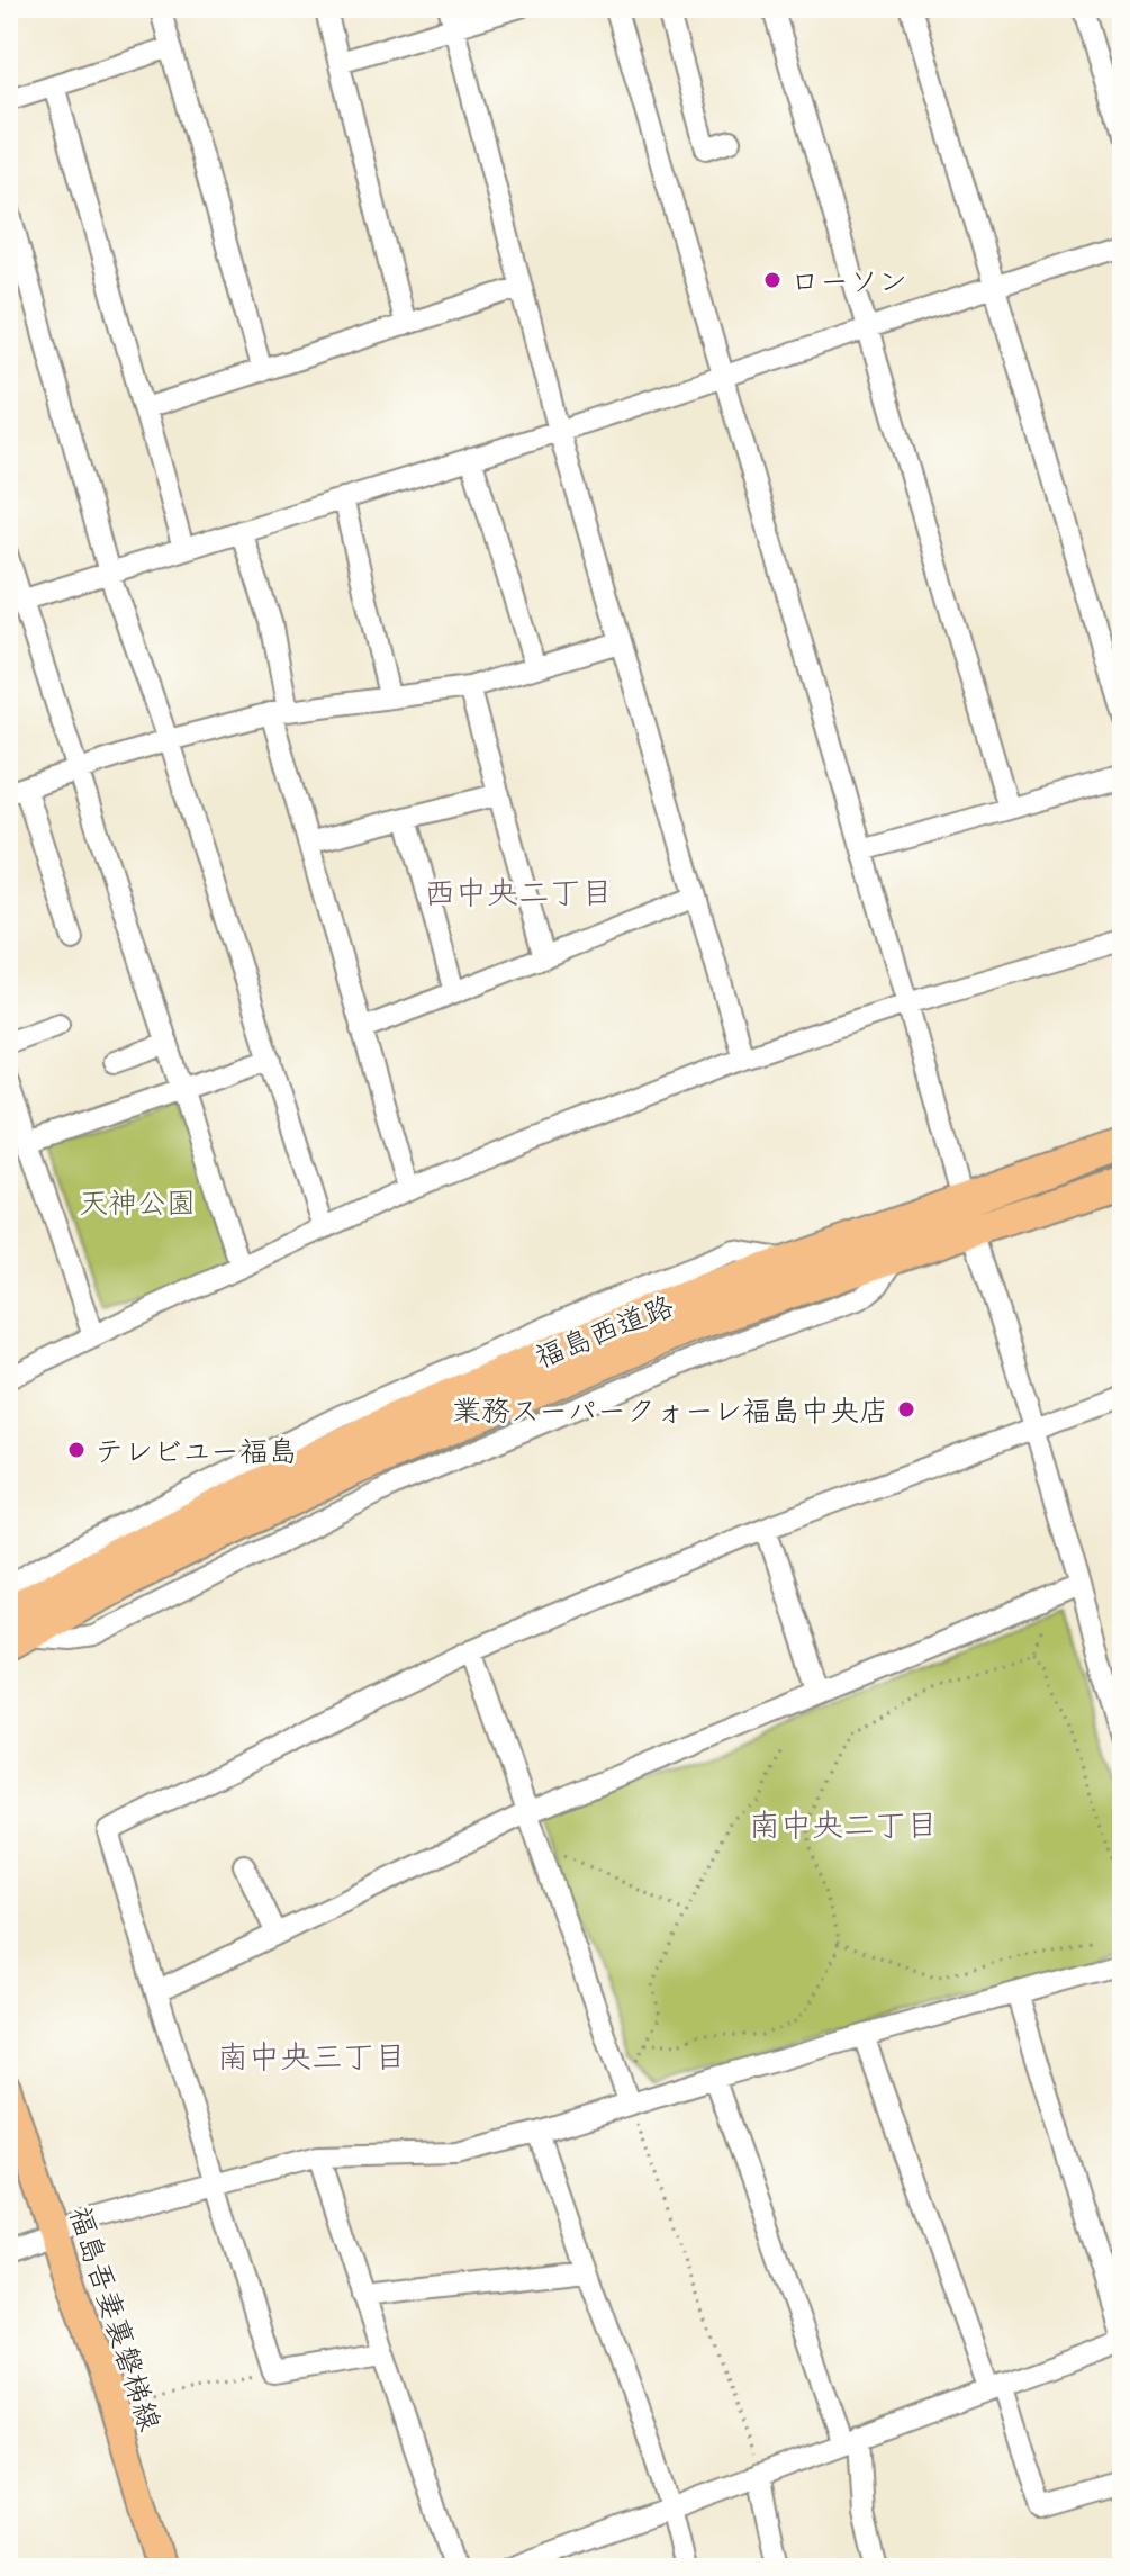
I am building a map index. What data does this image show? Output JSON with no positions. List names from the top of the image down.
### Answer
{
  "streets": {
    "highway": ["福島西道路"],
    "main road": ["福島吾妻裏磐梯線"]
  },
  "districts": ["西中央二丁目", "南中央二丁目", "南中央三丁目"],
  "parks": ["天神公園"],
  "places": ["ローソン", "業務スーパークォーレ福島中央店", "テレビユー福島"]
}
